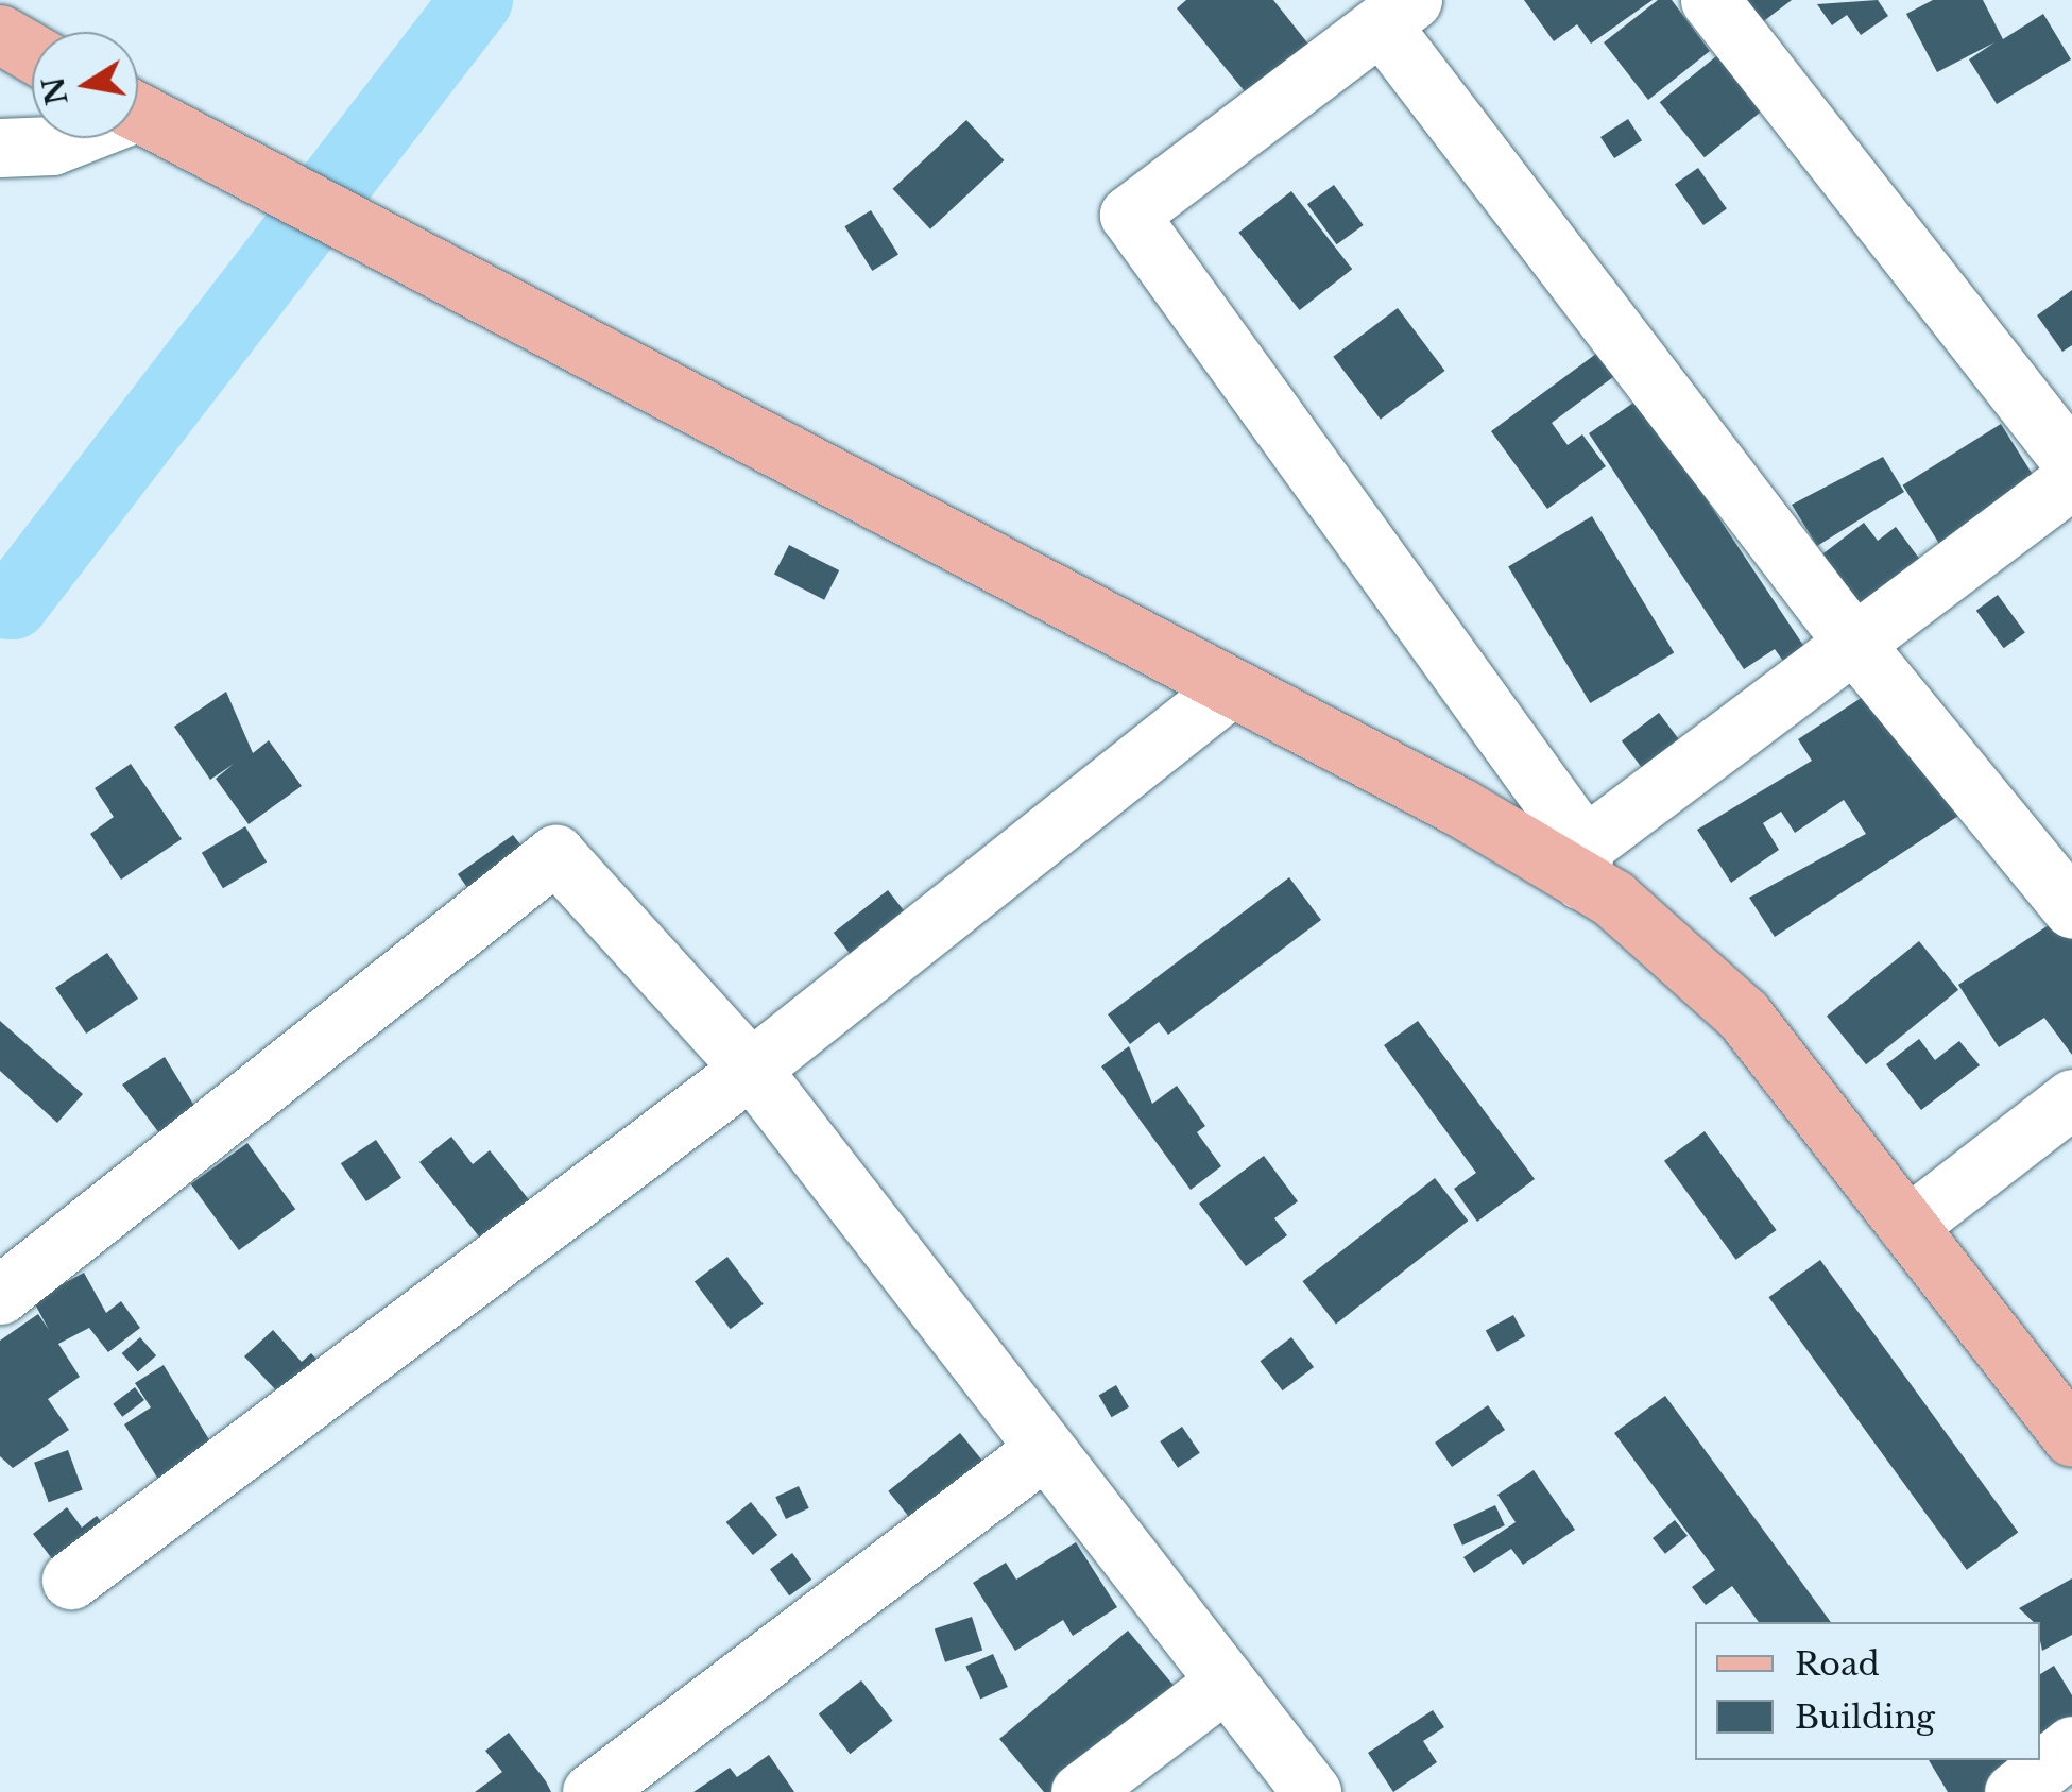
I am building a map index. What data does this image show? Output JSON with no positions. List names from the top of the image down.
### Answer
{
  "legend": ["Road", "Building"],
  "north": "left"
}
